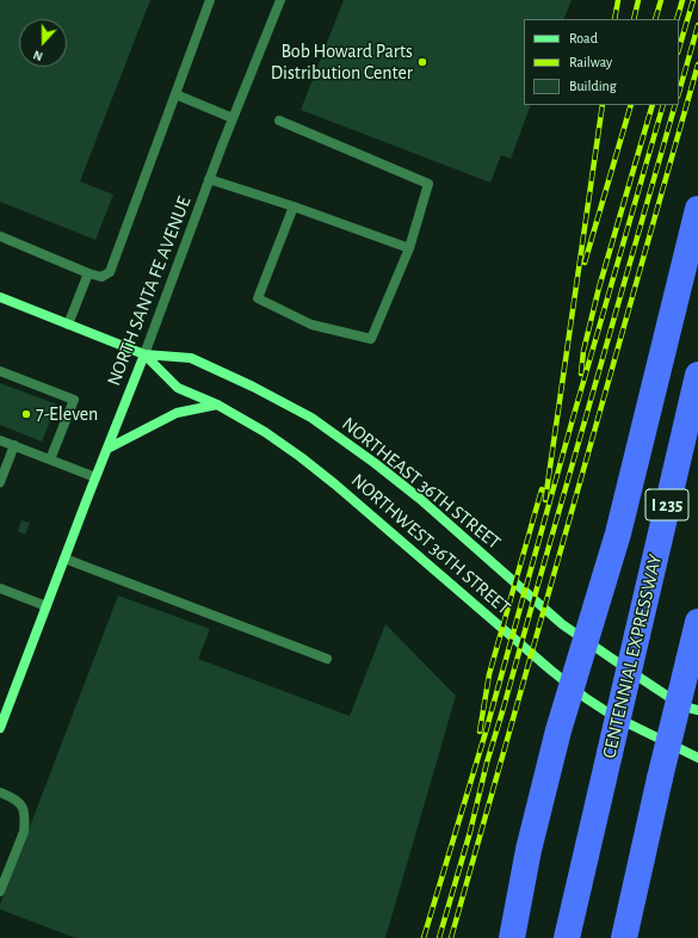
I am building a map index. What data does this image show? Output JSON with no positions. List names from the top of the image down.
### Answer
{
  "streets": {
    "highway": ["I 235", "CENTENNIAL EXPRESSWAY"],
    "main road": ["NORTH SANTA FE AVENUE", "NORTHEAST 36TH STREET", "NORTHWEST 36TH STREET"]
  },
  "crossings": [
    ["NORTH SANTA FE AVENUE", "NORTHEAST 36TH STREET"],
    ["NORTH SANTA FE AVENUE", "NORTHWEST 36TH STREET"],
    ["NORTHEAST 36TH STREET", "NORTHWEST 36TH STREET"]
  ],
  "places": ["Bob Howard Parts Distribution Center", "7-Eleven"],
  "legend": ["Road", "Railway", "Building"],
  "north": "bottom"
}
